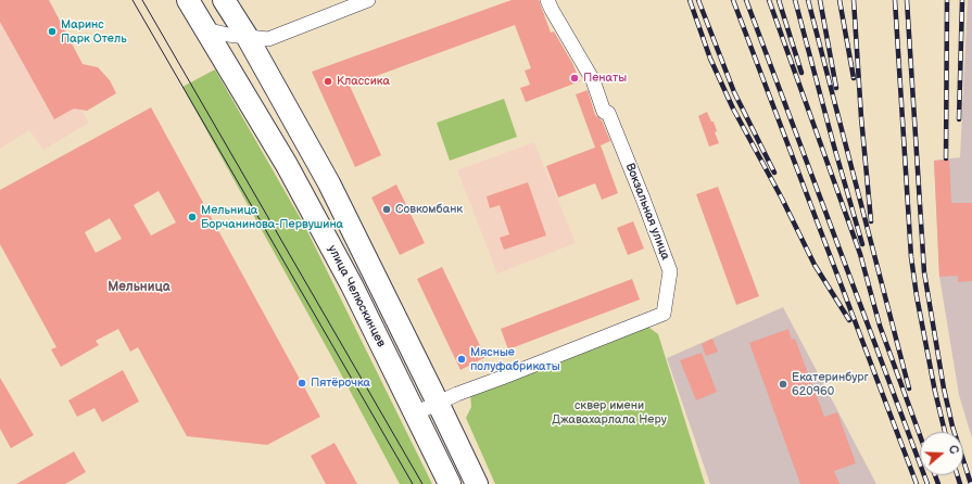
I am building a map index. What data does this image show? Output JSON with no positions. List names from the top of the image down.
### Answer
{
  "streets": {
    "main road": ["улица Челюскинцев"],
    "street": ["Вокзальная улица"]
  },
  "districts": ["Мельница"],
  "parks": ["сквер имени Джавахарлала Неру"],
  "places": [
    "Маринс Парк Отель",
    "Пенаты",
    "Классика",
    "Совкомбанк",
    "Мельница Борчанинова-Первушина",
    "Мясные полуфабрикаты",
    "Пятёрочка",
    "Екатеринбург 620960"
  ],
  "north": "right"
}
